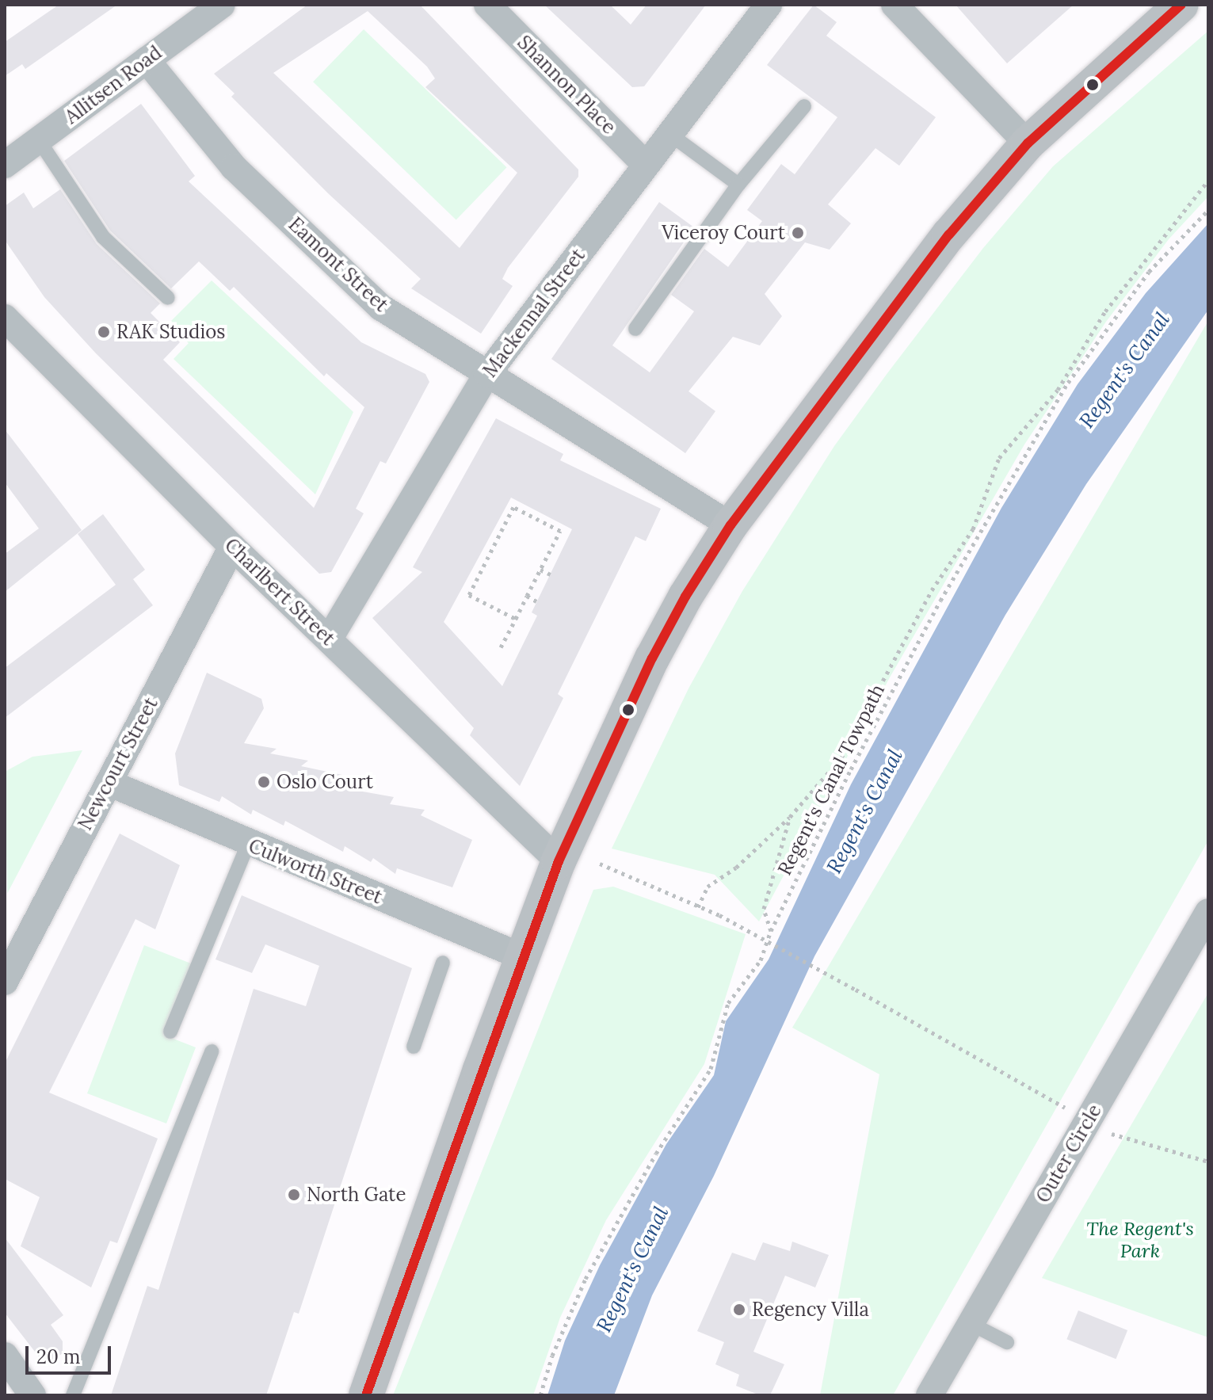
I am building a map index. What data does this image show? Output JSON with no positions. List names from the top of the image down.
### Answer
{
  "streets": {
    "street": [
      "Allitsen Road",
      "Shannon Place",
      "Eamont Street",
      "Mackennal Street",
      "Charlbert Street",
      "Newcourt Street",
      "Culworth Street",
      "Outer Circle"
    ],
    "path": ["Regent's Canal Towpath"]
  },
  "crossings": [
    ["Allitsen Road", "Eamont Street"],
    ["Shannon Place", "Mackennal Street"],
    ["Eamont Street", "Mackennal Street"],
    ["Mackennal Street", "Charlbert Street"],
    ["Charlbert Street", "Newcourt Street"],
    ["Newcourt Street", "Culworth Street"]
  ],
  "water": ["Regent's Canal"],
  "parks": ["The Regent's Park"],
  "places": [
    "Viceroy Court",
    "RAK Studios",
    "Oslo Court",
    "North Gate",
    "Regency Villa"
  ],
  "scale_bar": "20 m"
}
